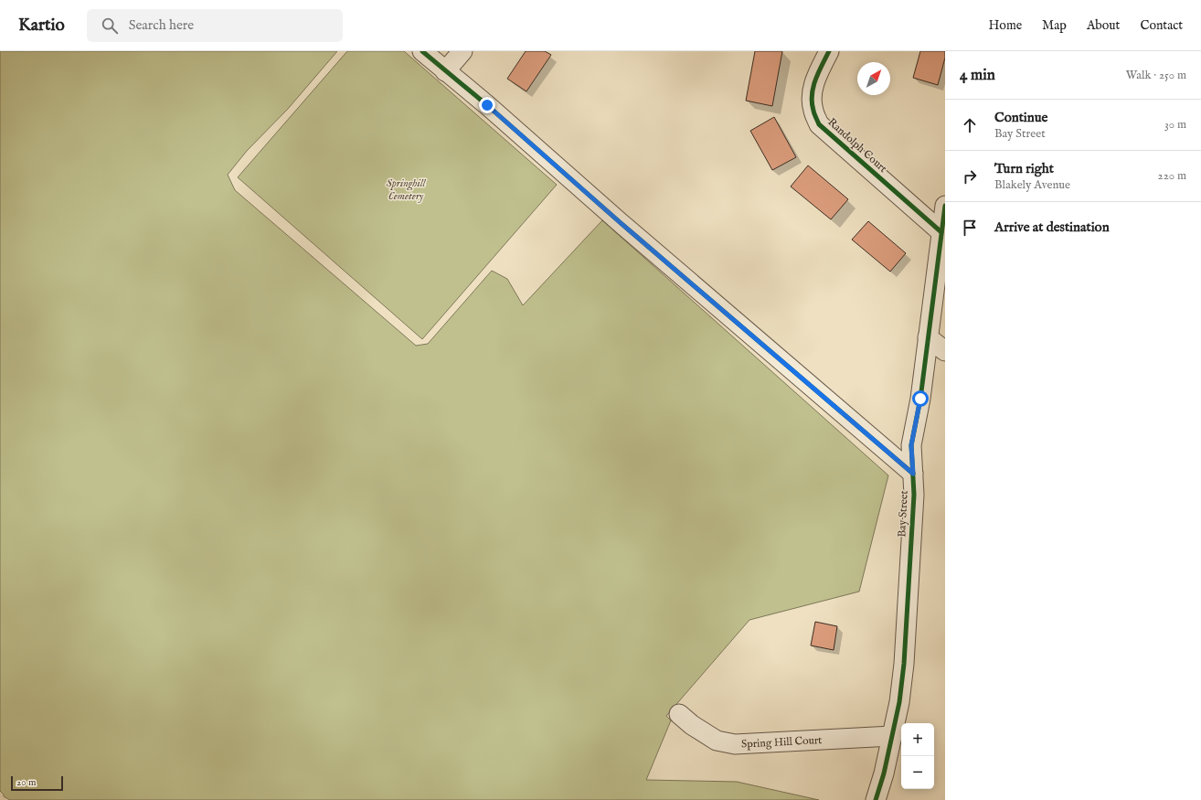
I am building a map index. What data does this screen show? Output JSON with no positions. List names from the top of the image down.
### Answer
{
  "streets": {
    "street": ["Randolph Court", "Bay Street", "Spring Hill Court"]
  },
  "crossings": [
    ["Randolph Court", "Bay Street"],
    ["Bay Street", "Spring Hill Court"]
  ],
  "parks": ["Springhill Cemetery"],
  "scale_bar": "20 m",
  "north": "top right",
  "page": {
    "header": "Kartio",
    "search": "Search here",
    "nav": [
      "Home",
      "Map",
      "About",
      "Contact"
    ],
    "heading": ["4 min", "Walk · 250 m"],
    "list": [
      ["Continue", "Bay Street", "30 m"],
      ["Turn right", "Blakely Avenue", "220 m"],
      "Arrive at destination"
    ],
    "map_buttons": ["+", "−"],
    "scale": "20 m"
  }
}
